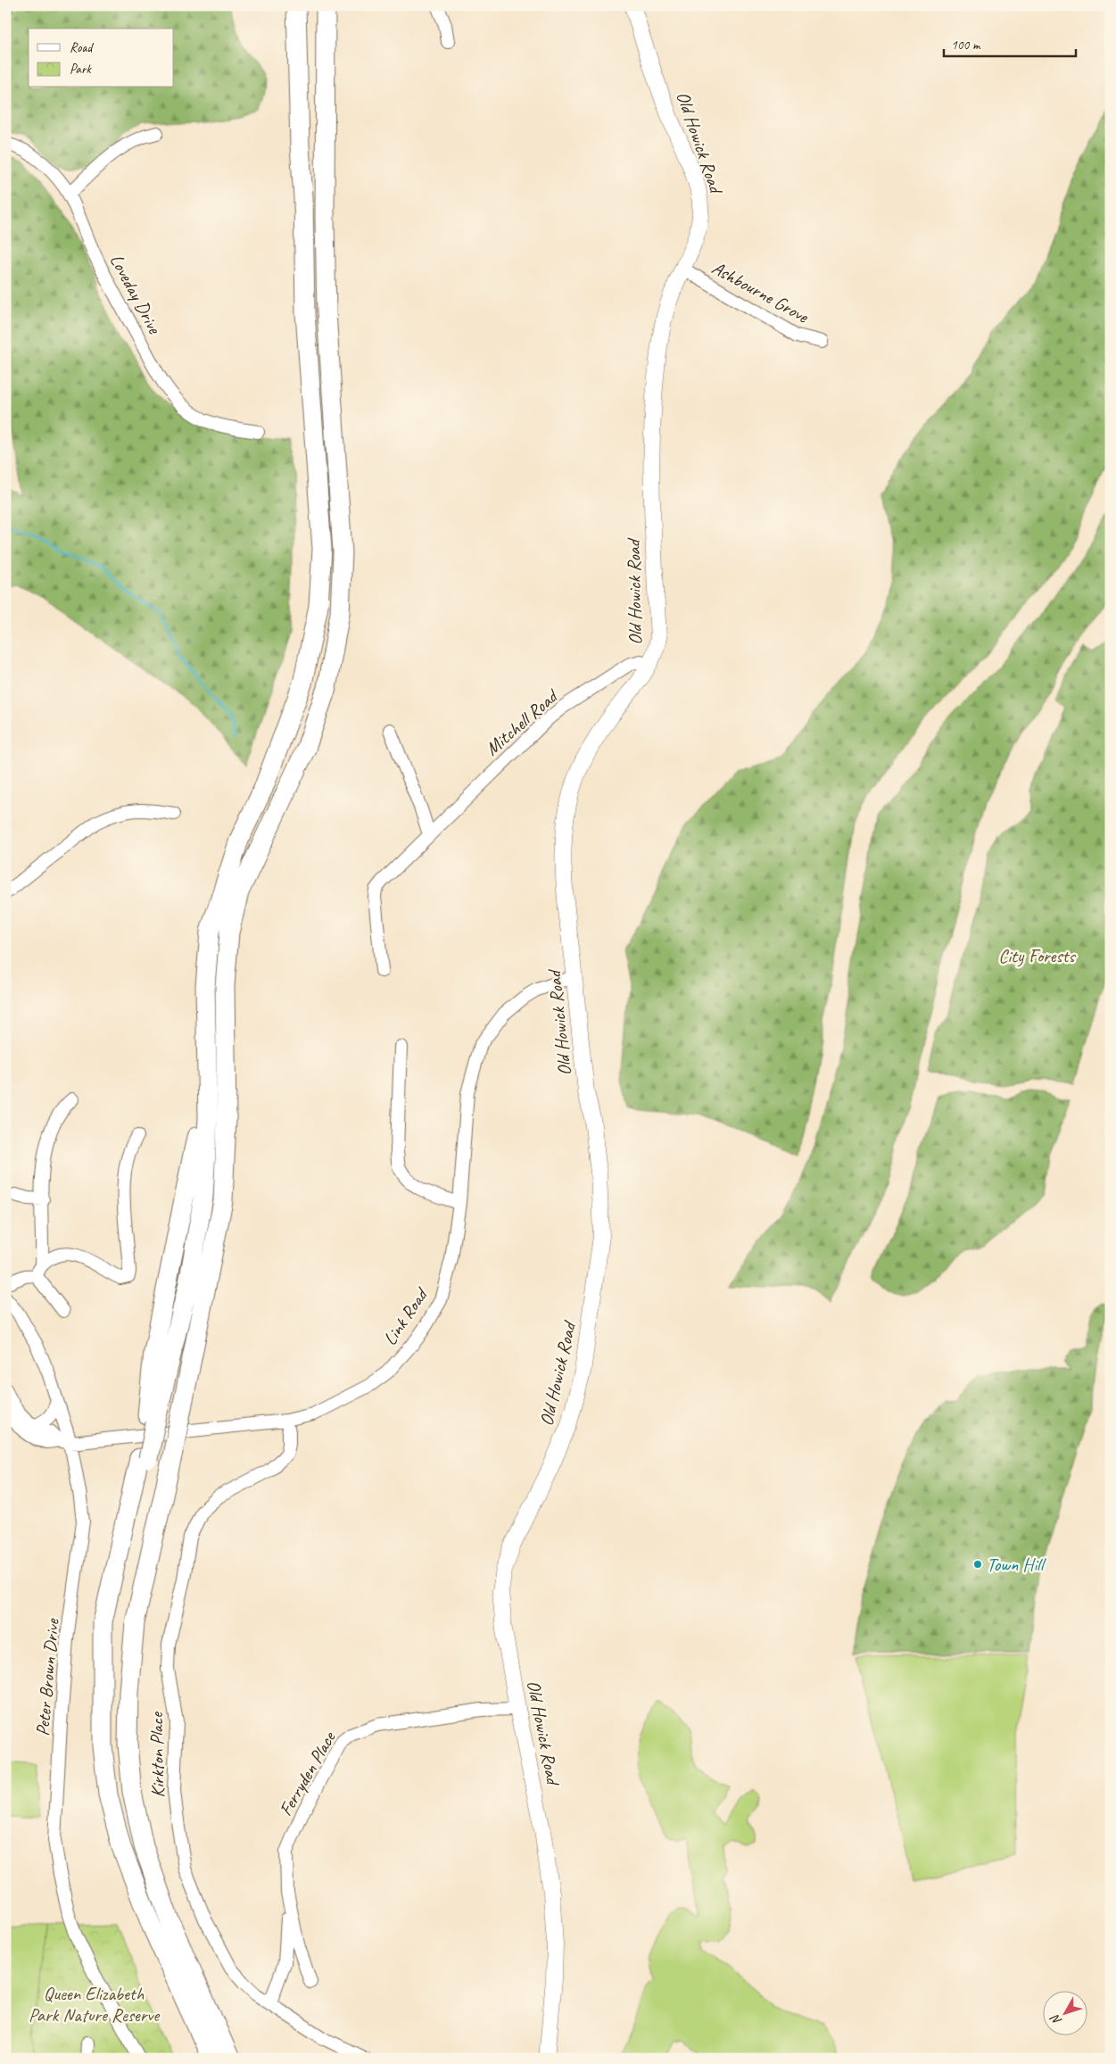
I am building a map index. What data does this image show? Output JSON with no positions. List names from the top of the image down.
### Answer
{
  "streets": {
    "main road": ["Old Howick Road"],
    "street": [
      "Ashbourne Grove",
      "Loveday Drive",
      "Mitchell Road",
      "Link Road",
      "Peter Brown Drive",
      "Kirkton Place",
      "Ferryden Place"
    ]
  },
  "crossings": [
    ["Old Howick Road", "Ashbourne Grove"],
    ["Old Howick Road", "Mitchell Road"],
    ["Old Howick Road", "Link Road"],
    ["Old Howick Road", "Ferryden Place"],
    ["Link Road", "Peter Brown Drive"],
    ["Link Road", "Kirkton Place"],
    ["Kirkton Place", "Ferryden Place"]
  ],
  "parks": ["City Forests", "Queen Elizabeth Park Nature Reserve"],
  "places": ["Town Hill"],
  "legend": ["Road", "Park"],
  "scale_bar": "100 m",
  "north": "bottom left"
}
